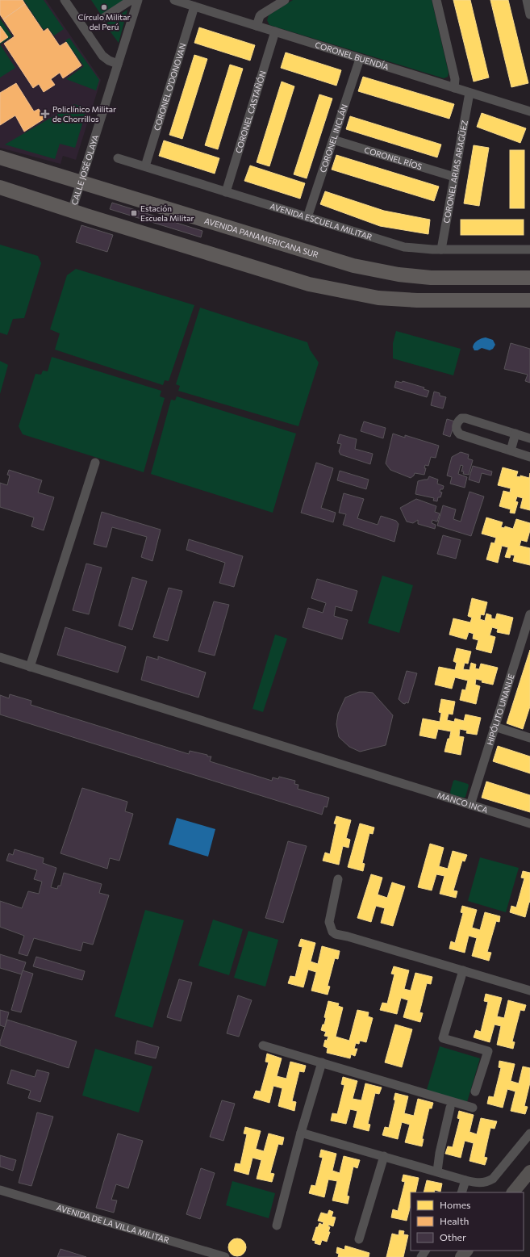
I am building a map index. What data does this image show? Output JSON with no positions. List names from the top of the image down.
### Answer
{
  "streets": {
    "main road": ["AVENIDA PANAMERICANA SUR"],
    "street": [
      "CORONEL BUENDÍA",
      "CORONEL O'DONOVAN",
      "CORONEL CASTAÑÓN",
      "CORONEL INCLÁN",
      "CORONEL RÍOS",
      "CALLE JOSÉ OLAYA",
      "CORONEL ARIAS ARAGÜEZ",
      "AVENIDA ESCUELA MILITAR",
      "HIPÓLITO UNANUE",
      "MANCO INCA",
      "AVENIDA DE LA VILLA MILITAR"
    ]
  },
  "crossings": [
    ["CORONEL BUENDÍA", "CORONEL O'DONOVAN"],
    ["CORONEL BUENDÍA", "CORONEL CASTAÑÓN"],
    ["CORONEL BUENDÍA", "CORONEL INCLÁN"],
    ["CORONEL BUENDÍA", "CORONEL ARIAS ARAGÜEZ"],
    ["CORONEL O'DONOVAN", "AVENIDA ESCUELA MILITAR"],
    ["CORONEL CASTAÑÓN", "AVENIDA ESCUELA MILITAR"],
    ["CORONEL INCLÁN", "CORONEL RÍOS"],
    ["CORONEL INCLÁN", "AVENIDA ESCUELA MILITAR"],
    ["CORONEL RÍOS", "CORONEL ARIAS ARAGÜEZ"],
    ["CALLE JOSÉ OLAYA", "AVENIDA PANAMERICANA SUR"],
    ["CORONEL ARIAS ARAGÜEZ", "AVENIDA ESCUELA MILITAR"],
    ["HIPÓLITO UNANUE", "MANCO INCA"]
  ],
  "places": {
    "other": ["Círculo Militar del Perú"],
    "health": ["Policlínico Militar de Chorrillos"],
    "transit": ["Estación Escuela Militar"]
  },
  "legend": ["Homes", "Health", "Other"]
}
